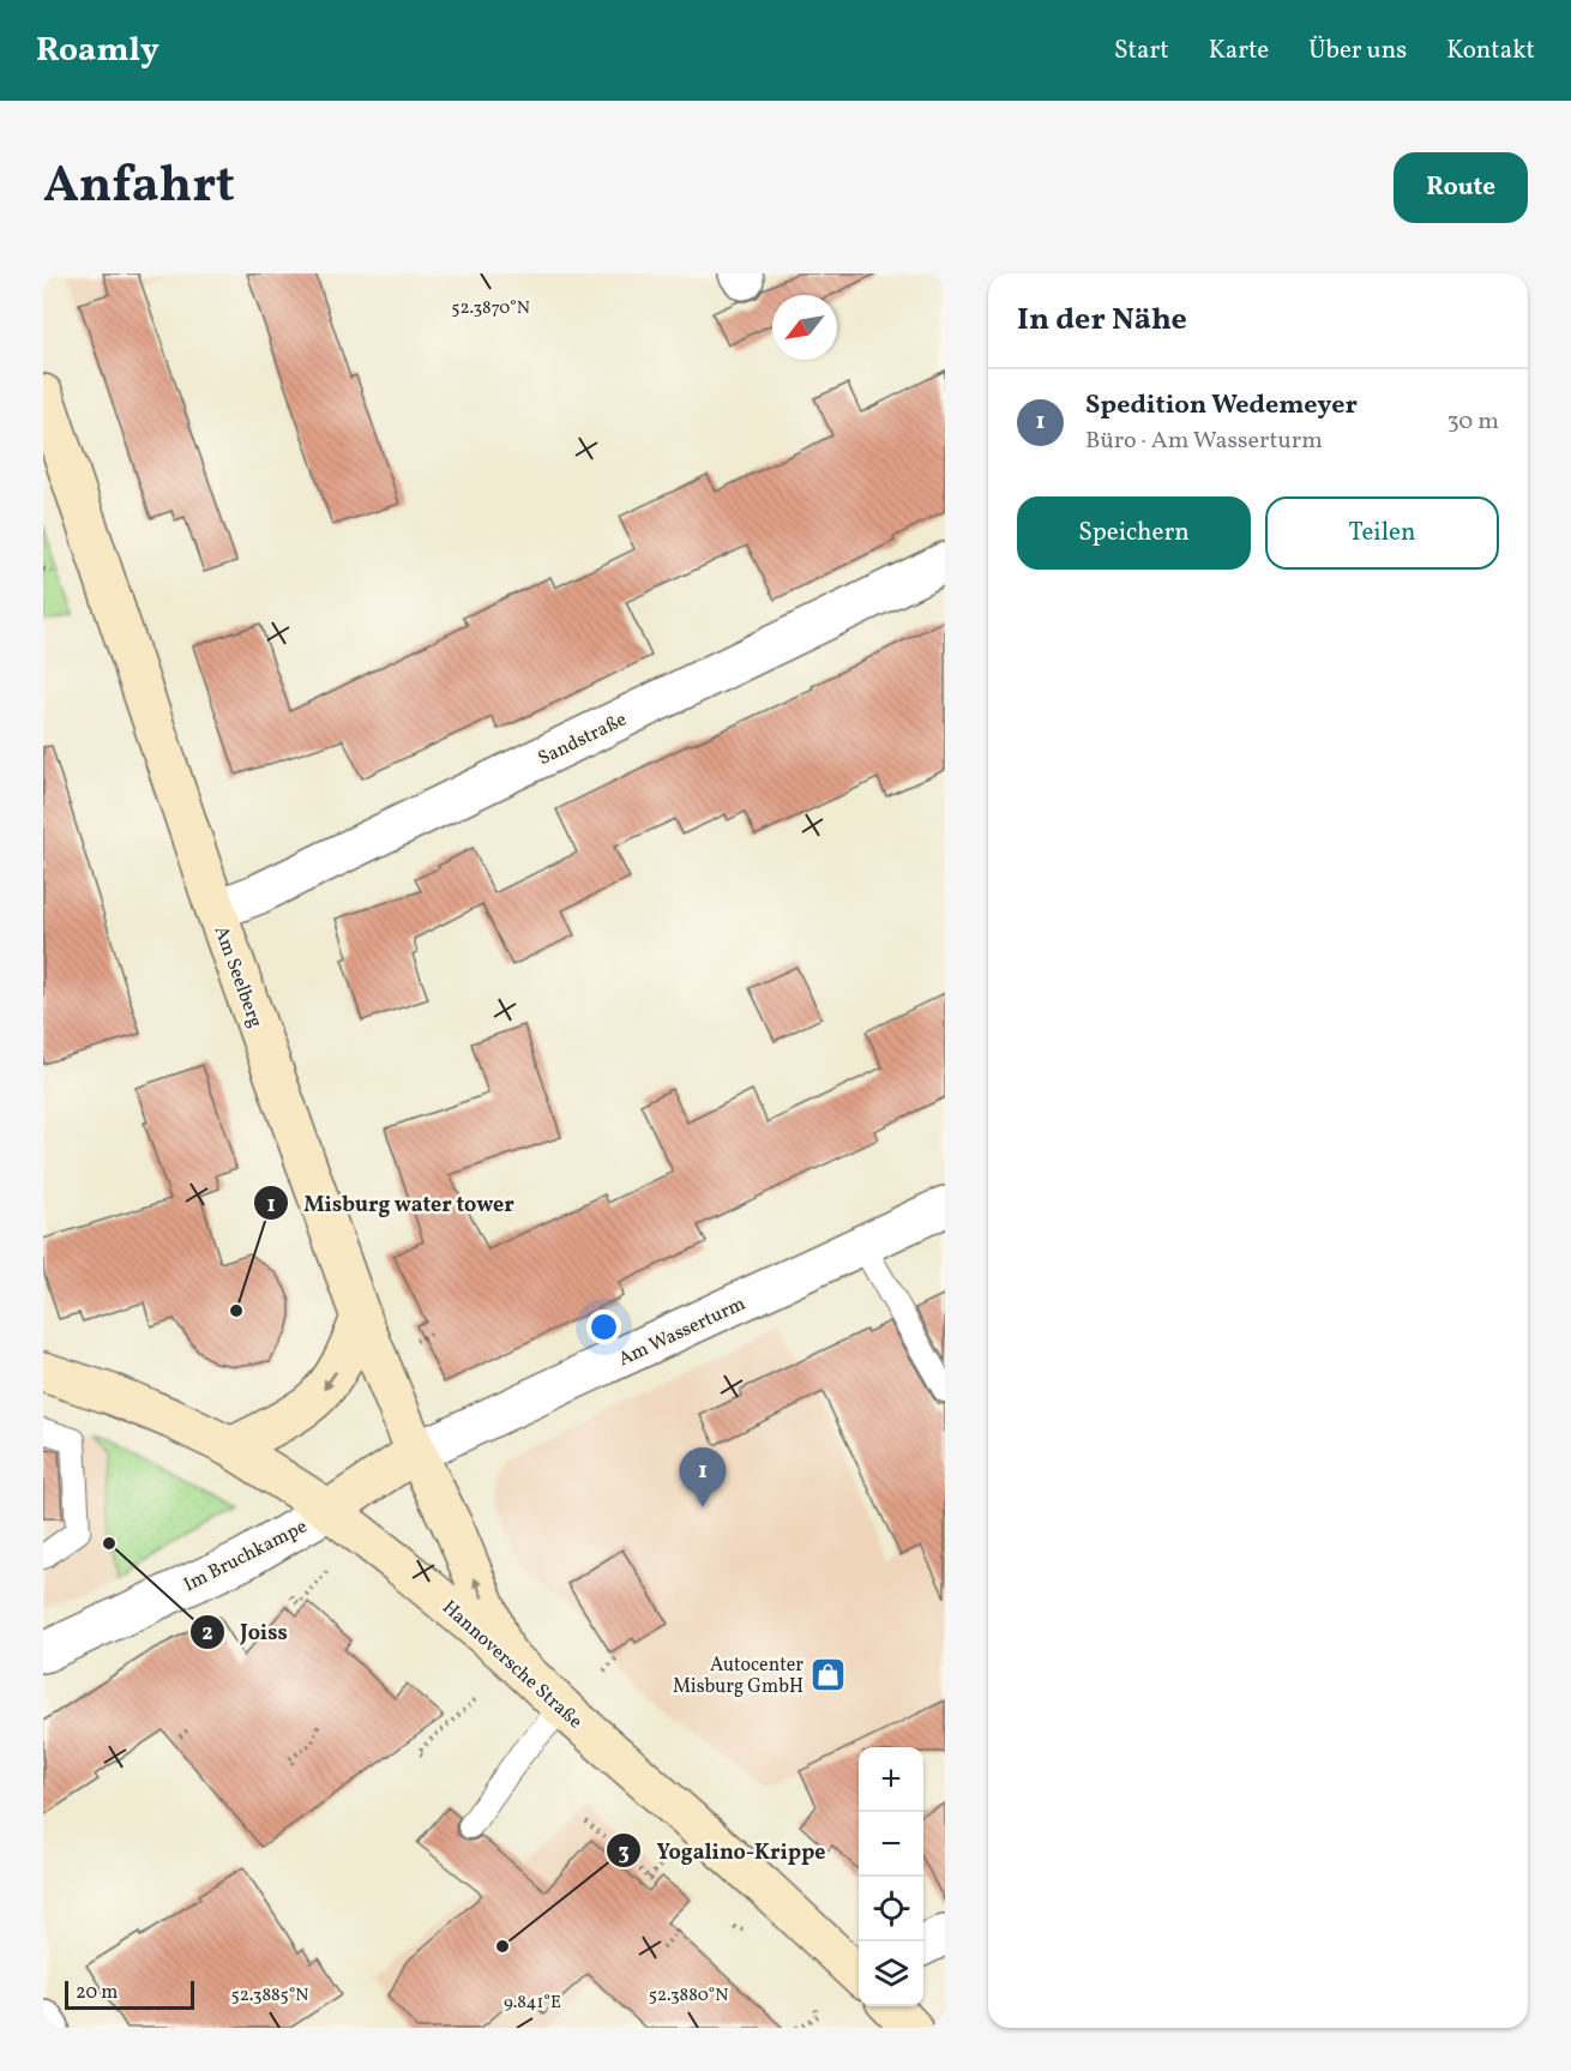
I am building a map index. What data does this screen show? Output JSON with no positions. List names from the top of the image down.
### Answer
{
  "streets": {
    "street": [
      "Sandstraße",
      "Am Seelberg",
      "Am Wasserturm",
      "Im Bruchkampe",
      "Hannoversche Straße"
    ]
  },
  "crossings": [
    ["Sandstraße", "Am Seelberg"],
    ["Am Seelberg", "Am Wasserturm"],
    ["Am Seelberg", "Hannoversche Straße"],
    ["Im Bruchkampe", "Hannoversche Straße"]
  ],
  "places": {
    "other": ["Misburg water tower", "Joiss", "Yogalino-Krippe"],
    "shop": ["Autocenter Misburg GmbH"]
  },
  "scale_bar": "20 m",
  "north": "bottom left",
  "page": {
    "header": "Roamly",
    "nav": [
      "Start",
      "Karte",
      "Über uns",
      "Kontakt"
    ],
    "title": "Anfahrt",
    "buttons": [
      "Route",
      ["Speichern", "Teilen"]
    ],
    "heading": "In der Nähe",
    "list": [
      {
        "mark": "1",
        "name": "Spedition Wedemeyer",
        "note": "Büro · Am Wasserturm",
        "value": "30 m"
      }
    ],
    "pins": "1",
    "map_buttons": ["+", "−"],
    "scale": "20 m"
  },
  "coordinates": [
    "52.3870°N",
    "52.3885°N",
    "52.3880°N",
    "9.841°E"
  ]
}
